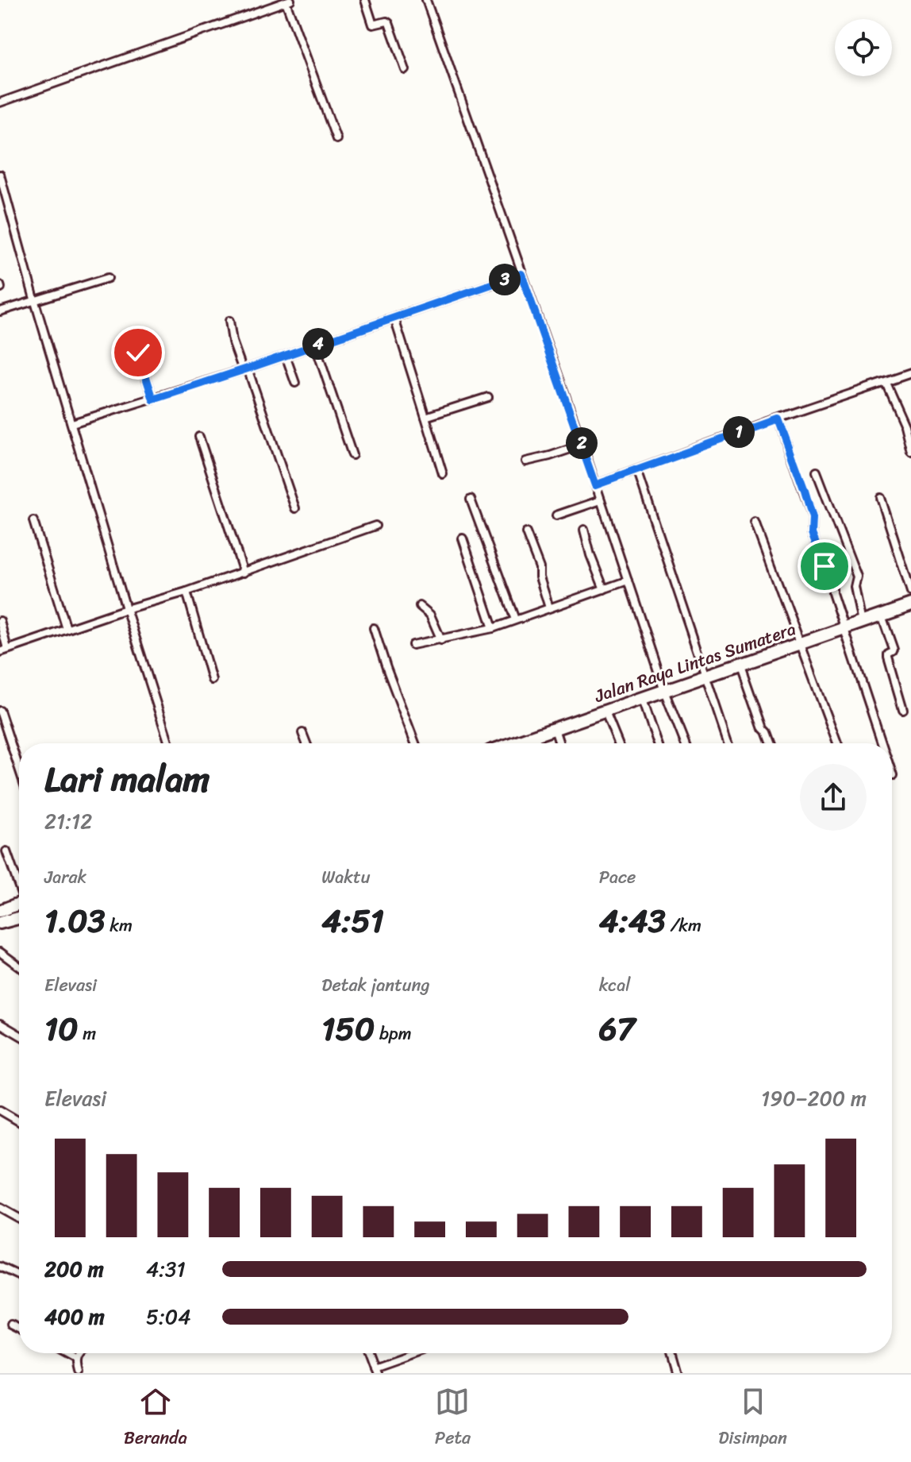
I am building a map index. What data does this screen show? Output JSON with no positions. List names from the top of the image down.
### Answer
{
  "streets": {
    "highway": ["Jalan Raya Lintas Sumatera"]
  },
  "page": {
    "pins": [
      "3",
      "4",
      "1",
      "2"
    ],
    "heading": ["Lari malam", "21:12"],
    "stats": [
      ["Jarak", "1.03 km"],
      ["Waktu", "4:51"],
      ["Pace", "4:43 /km"],
      ["Elevasi", "10 m"],
      ["Detak jantung", "150 bpm"],
      ["kcal", "67"]
    ],
    "chart": ["Elevasi", "190–200 m"],
    "list": [
      {
        "name": "200 m",
        "note": "4:31"
      },
      {
        "name": "400 m",
        "note": "5:04"
      }
    ],
    "tabs": ["Beranda", "Peta", "Disimpan"]
  }
}
